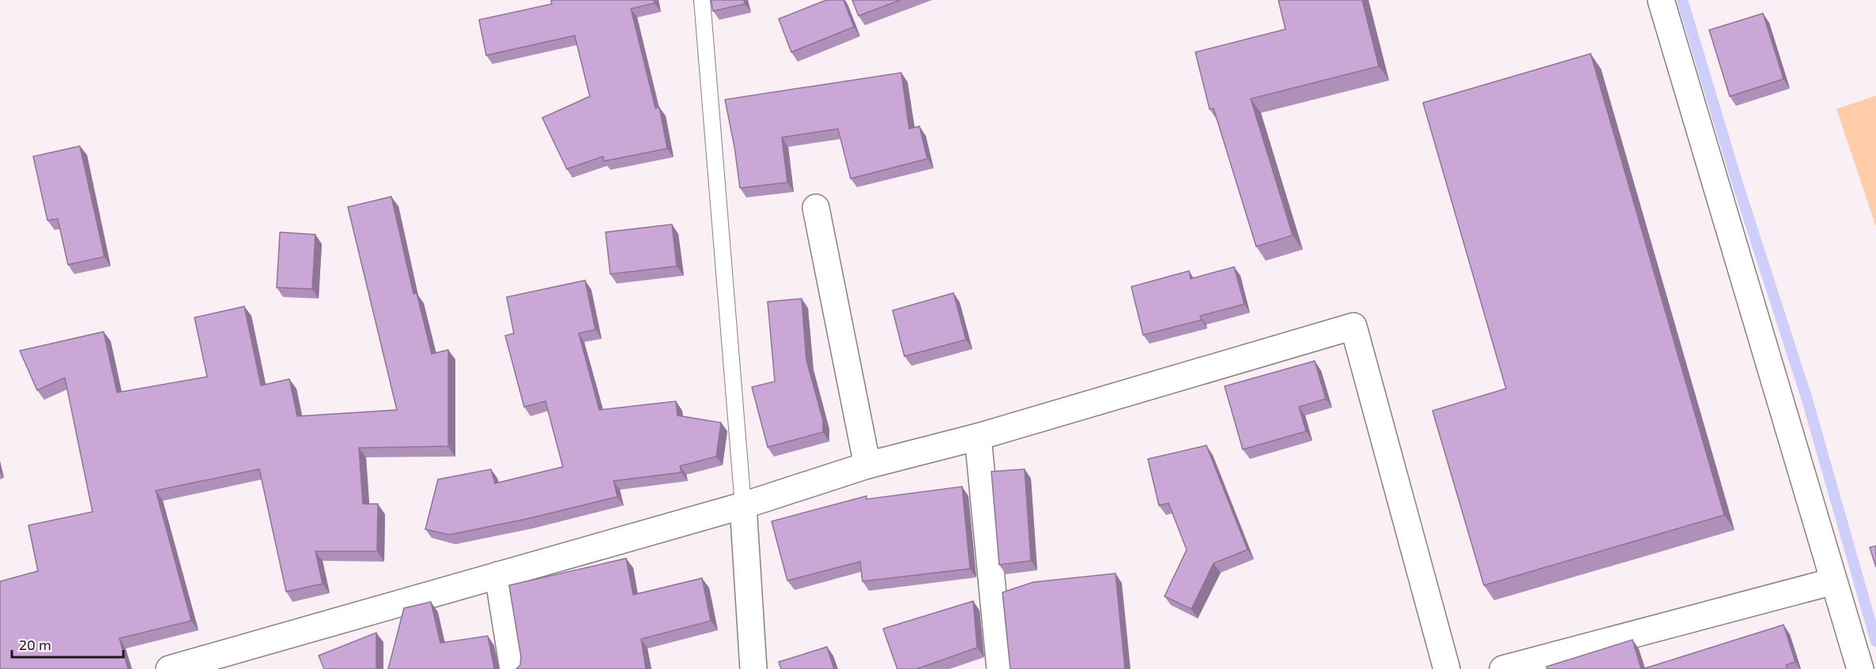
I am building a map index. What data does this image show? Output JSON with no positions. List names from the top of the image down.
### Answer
{
  "scale_bar": "20 m"
}
